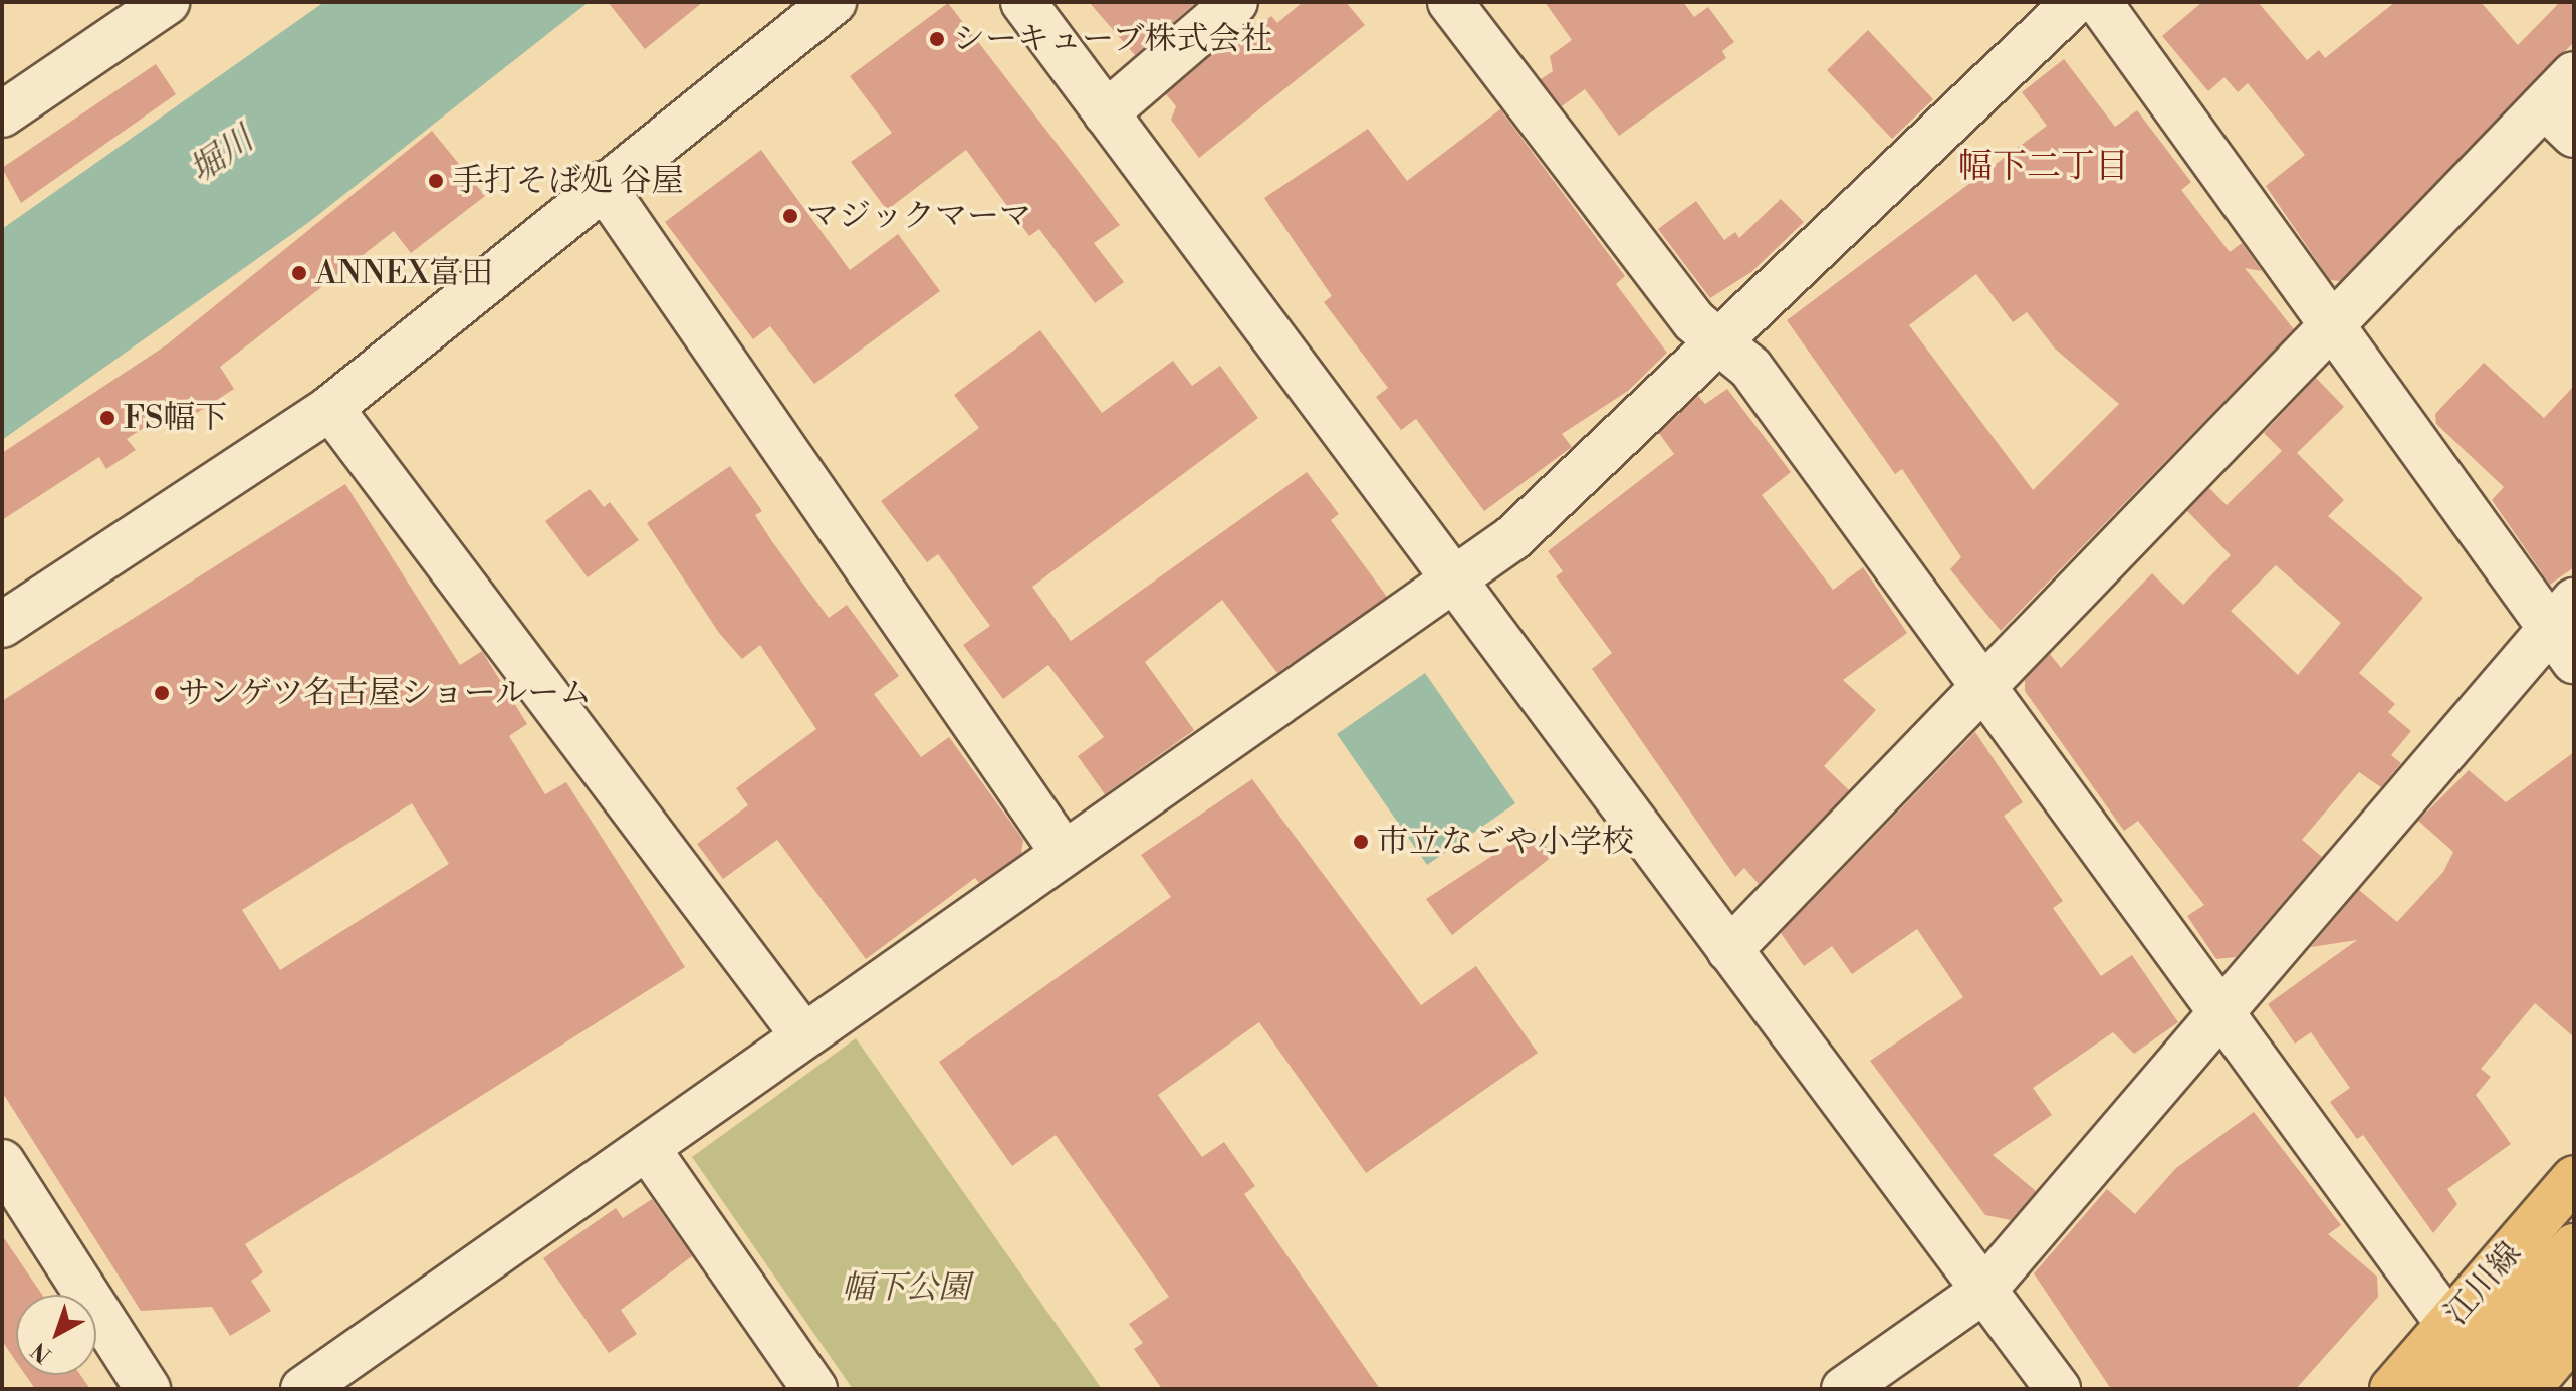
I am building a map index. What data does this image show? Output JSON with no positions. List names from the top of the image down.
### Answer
{
  "streets": {
    "main road": ["江川線"]
  },
  "districts": ["幅下二丁目"],
  "water": ["堀川"],
  "parks": ["幅下公園"],
  "places": [
    "シーキューブ株式会社",
    "手打そば処 谷屋",
    "マジックマーマ",
    "ANNEX富田",
    "FS幅下",
    "サンゲツ名古屋ショールーム",
    "市立なごや小学校"
  ],
  "north": "bottom left"
}
